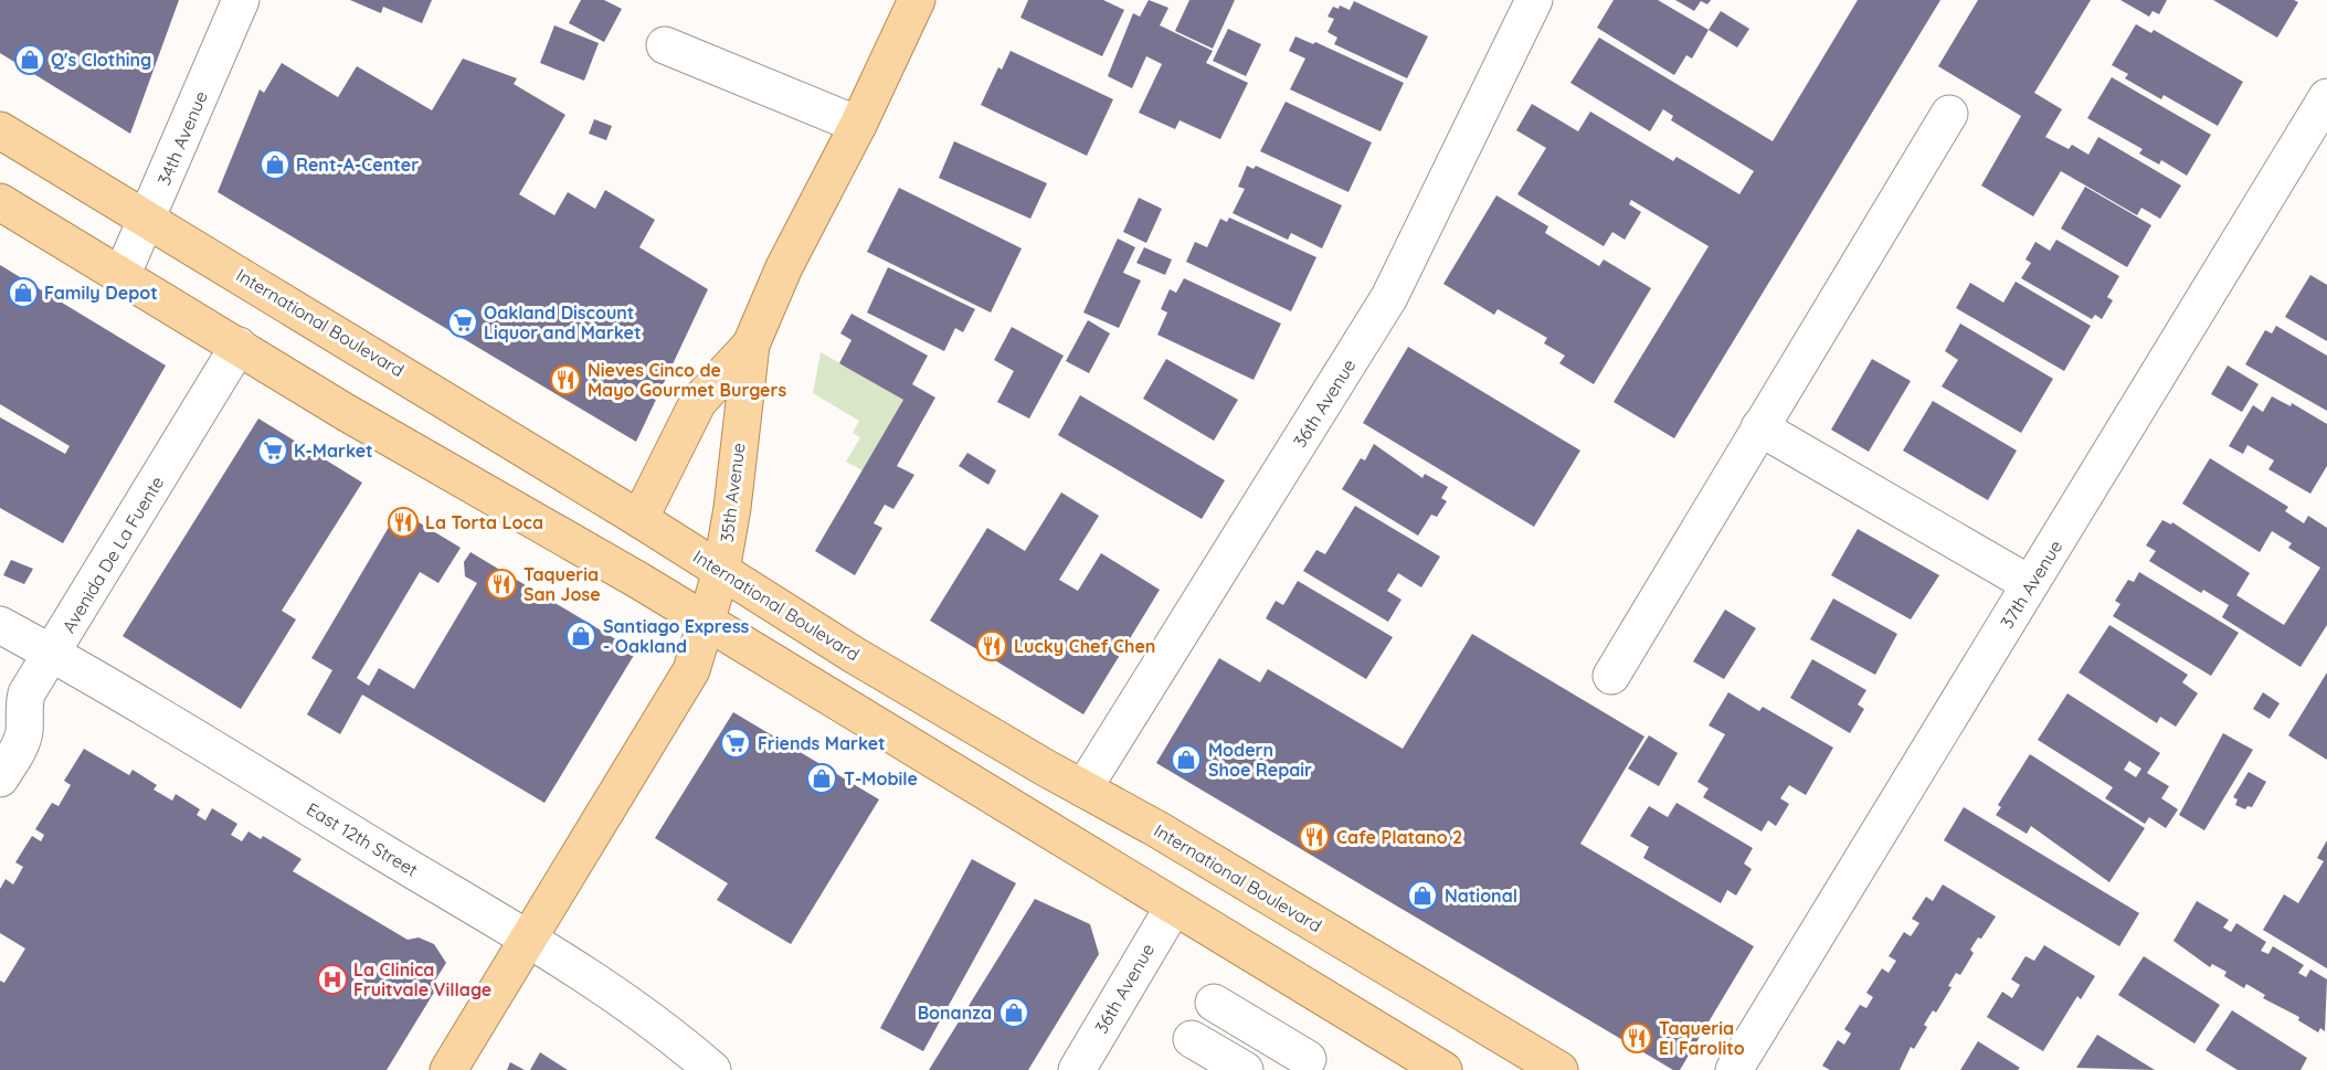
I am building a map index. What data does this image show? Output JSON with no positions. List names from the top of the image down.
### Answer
{
  "streets": {
    "main road": ["International Boulevard", "35th Avenue"],
    "street": [
      "34th Avenue",
      "36th Avenue",
      "Avenida De La Fuente",
      "37th Avenue",
      "East 12th Street"
    ]
  },
  "crossings": [
    ["34th Avenue", "International Boulevard"],
    ["International Boulevard", "36th Avenue"],
    ["International Boulevard", "35th Avenue"],
    ["35th Avenue", "East 12th Street"],
    ["Avenida De La Fuente", "East 12th Street"]
  ],
  "places": {
    "shop": [
      "Q's Clothing",
      "Rent-A-Center",
      "Family Depot",
      "Santiago Express - Oakland",
      "Modern Shoe Repair",
      "T-Mobile",
      "National",
      "Bonanza"
    ],
    "supermarket": ["Oakland Discount Liquor and Market", "K-Market", "Friends Market"],
    "restaurant": [
      "Nieves Cinco de Mayo Gourmet Burgers",
      "La Torta Loca",
      "Taqueria San Jose",
      "Lucky Chef Chen",
      "Cafe Platano 2",
      "Taqueria El Farolito"
    ],
    "hospital": ["La Clinica Fruitvale Village"]
  }
}
